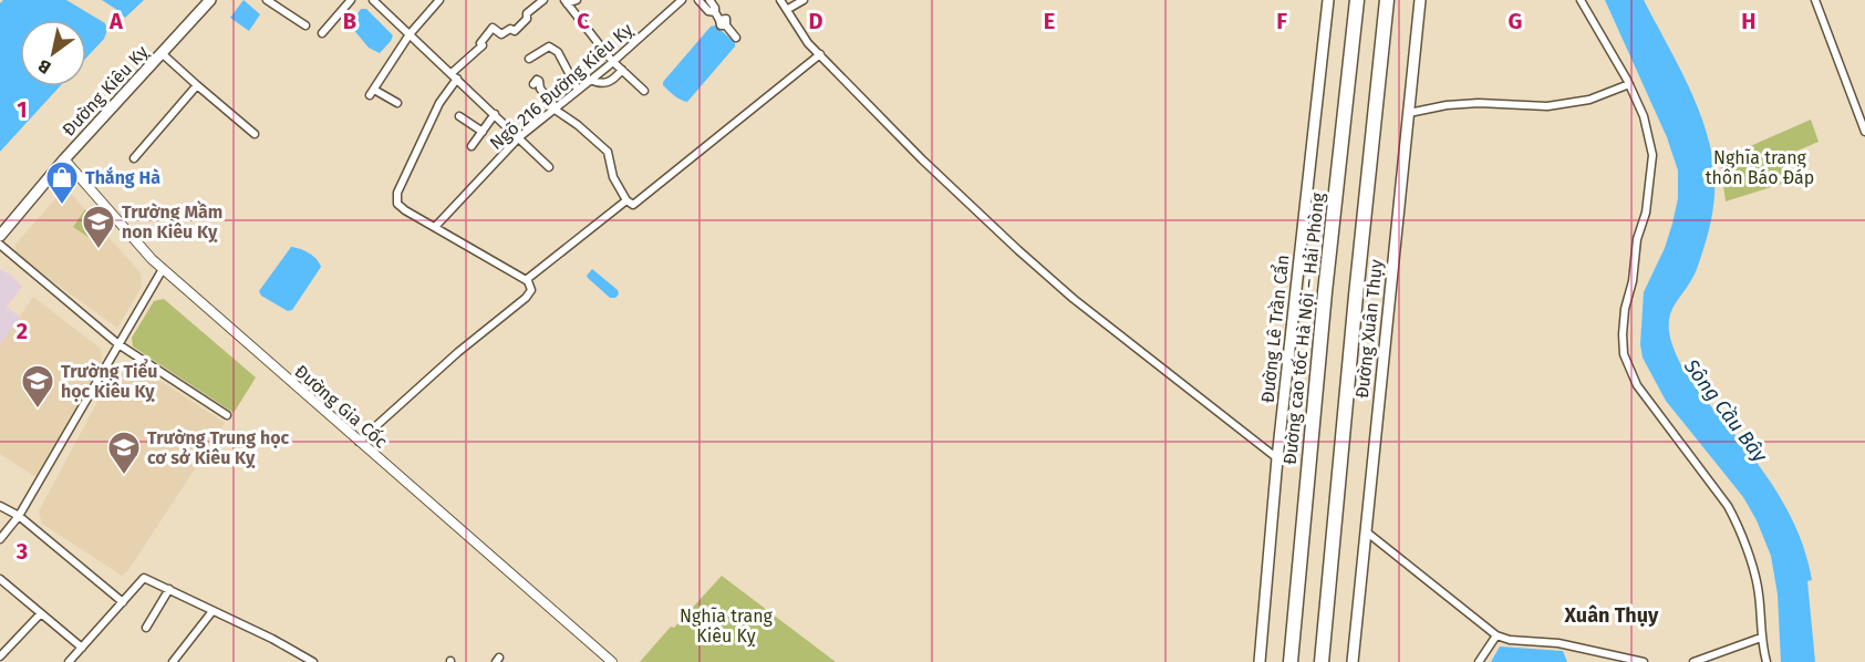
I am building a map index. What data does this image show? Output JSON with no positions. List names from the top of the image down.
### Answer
{
  "streets": {
    "highway": ["Đường cao tốc Hà Nội – Hải Phòng"],
    "main road": ["Đường Kiêu Kỵ", "Đường Lê Trần Cẩn", "Đường Xuân Thụy"],
    "street": ["Ngõ 216 Đường Kiêu Kỵ", "Đường Gia Cốc"]
  },
  "crossings": [
    ["Đường Kiêu Kỵ", "Đường Gia Cốc"]
  ],
  "districts": ["Xuân Thụy"],
  "water": ["Sông Cầu Bây"],
  "parks": ["Nghĩa trang thôn Báo Đáp", "Nghĩa trang Kiêu Kỵ"],
  "places": {
    "shop": ["Thắng Hà"],
    "school or university": ["Trường Mầm non Kiêu Kỵ", "Trường Tiểu học Kiêu Kỵ", "Trường Trung học cơ sở Kiêu Kỵ"]
  },
  "north": "bottom left",
  "grid": {
    "columns": [
      "A",
      "B",
      "C",
      "D",
      "E",
      "F",
      "G",
      "H"
    ],
    "rows": ["1", "2", "3"]
  }
}
